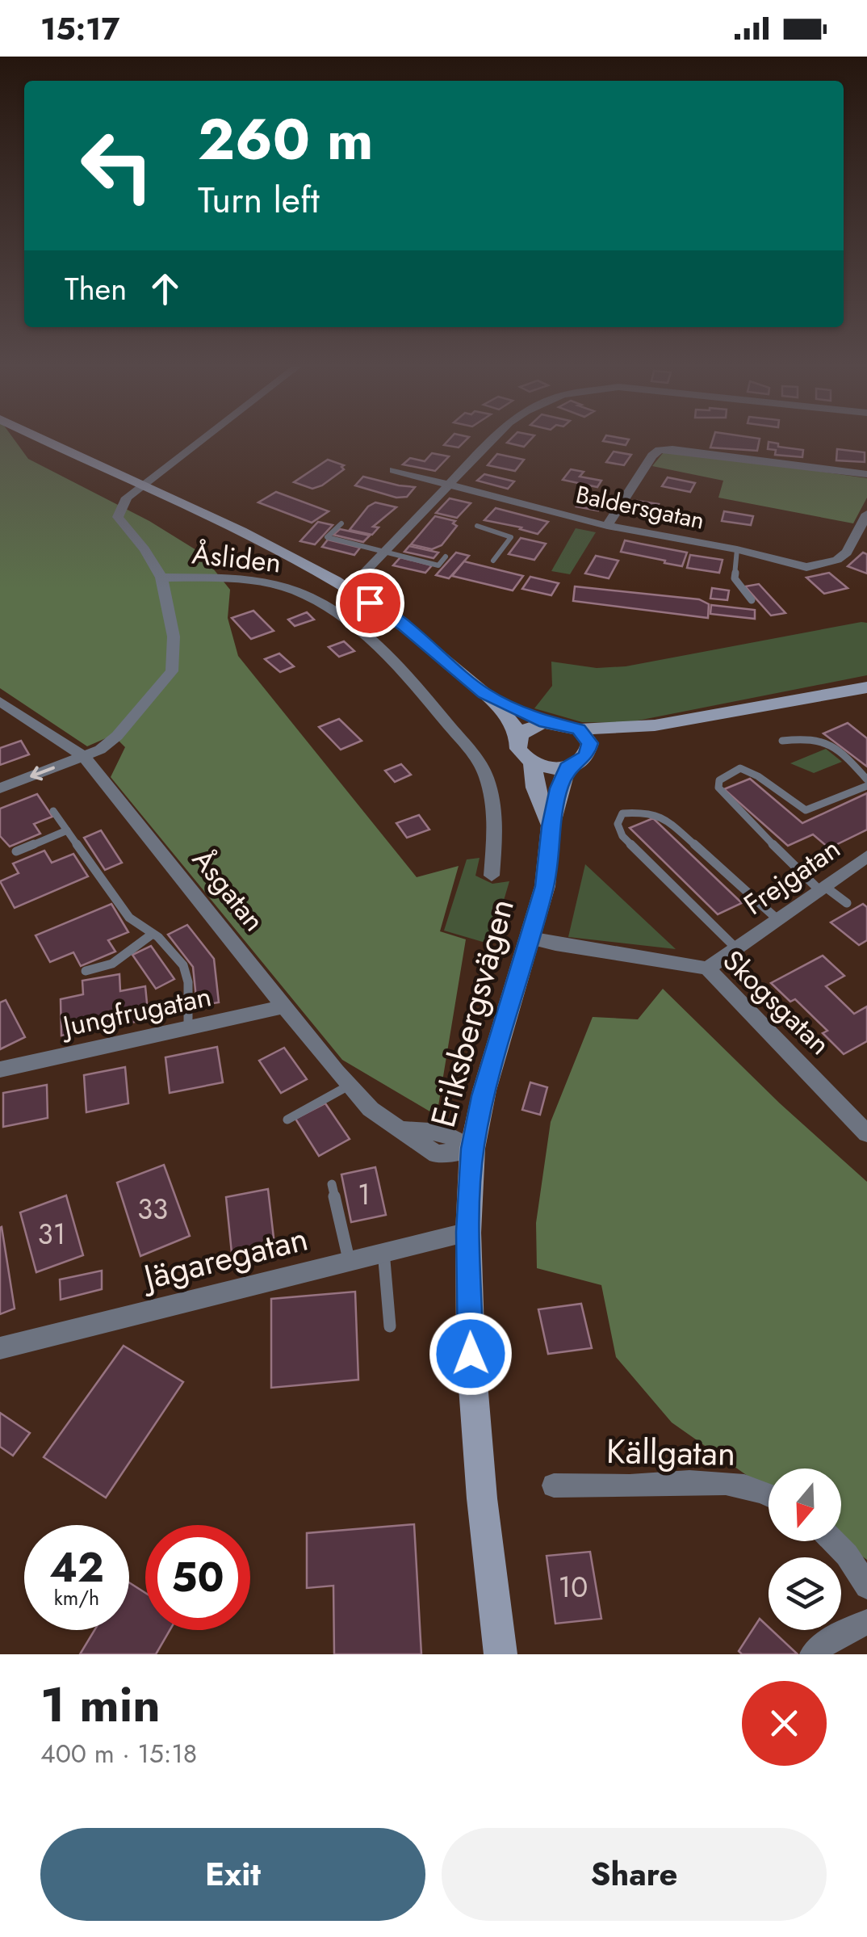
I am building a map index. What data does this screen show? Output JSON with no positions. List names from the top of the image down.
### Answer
{
  "streets": {
    "main road": ["Eriksbergsvägen"],
    "street": [
      "Baldersgatan",
      "Åsliden",
      "Frejgatan",
      "Åsgatan",
      "Skogsgatan",
      "Jungfrugatan",
      "Jägaregatan",
      "Källgatan"
    ]
  },
  "crossings": [
    ["Frejgatan", "Skogsgatan"],
    ["Åsgatan", "Jungfrugatan"],
    ["Åsgatan", "Eriksbergsvägen"],
    ["Skogsgatan", "Eriksbergsvägen"],
    ["Eriksbergsvägen", "Jägaregatan"]
  ],
  "house_numbers": [
    "1",
    "33",
    "31",
    "10"
  ],
  "north": "bottom",
  "page": {
    "status": "15:17",
    "turn": ["260 m", "Turn left"],
    "then": "Then",
    "speed": "42 km/h",
    "limit": "50",
    "heading": ["1 min", "400 m · 15:18"],
    "buttons": ["Exit", "Share"]
  }
}
